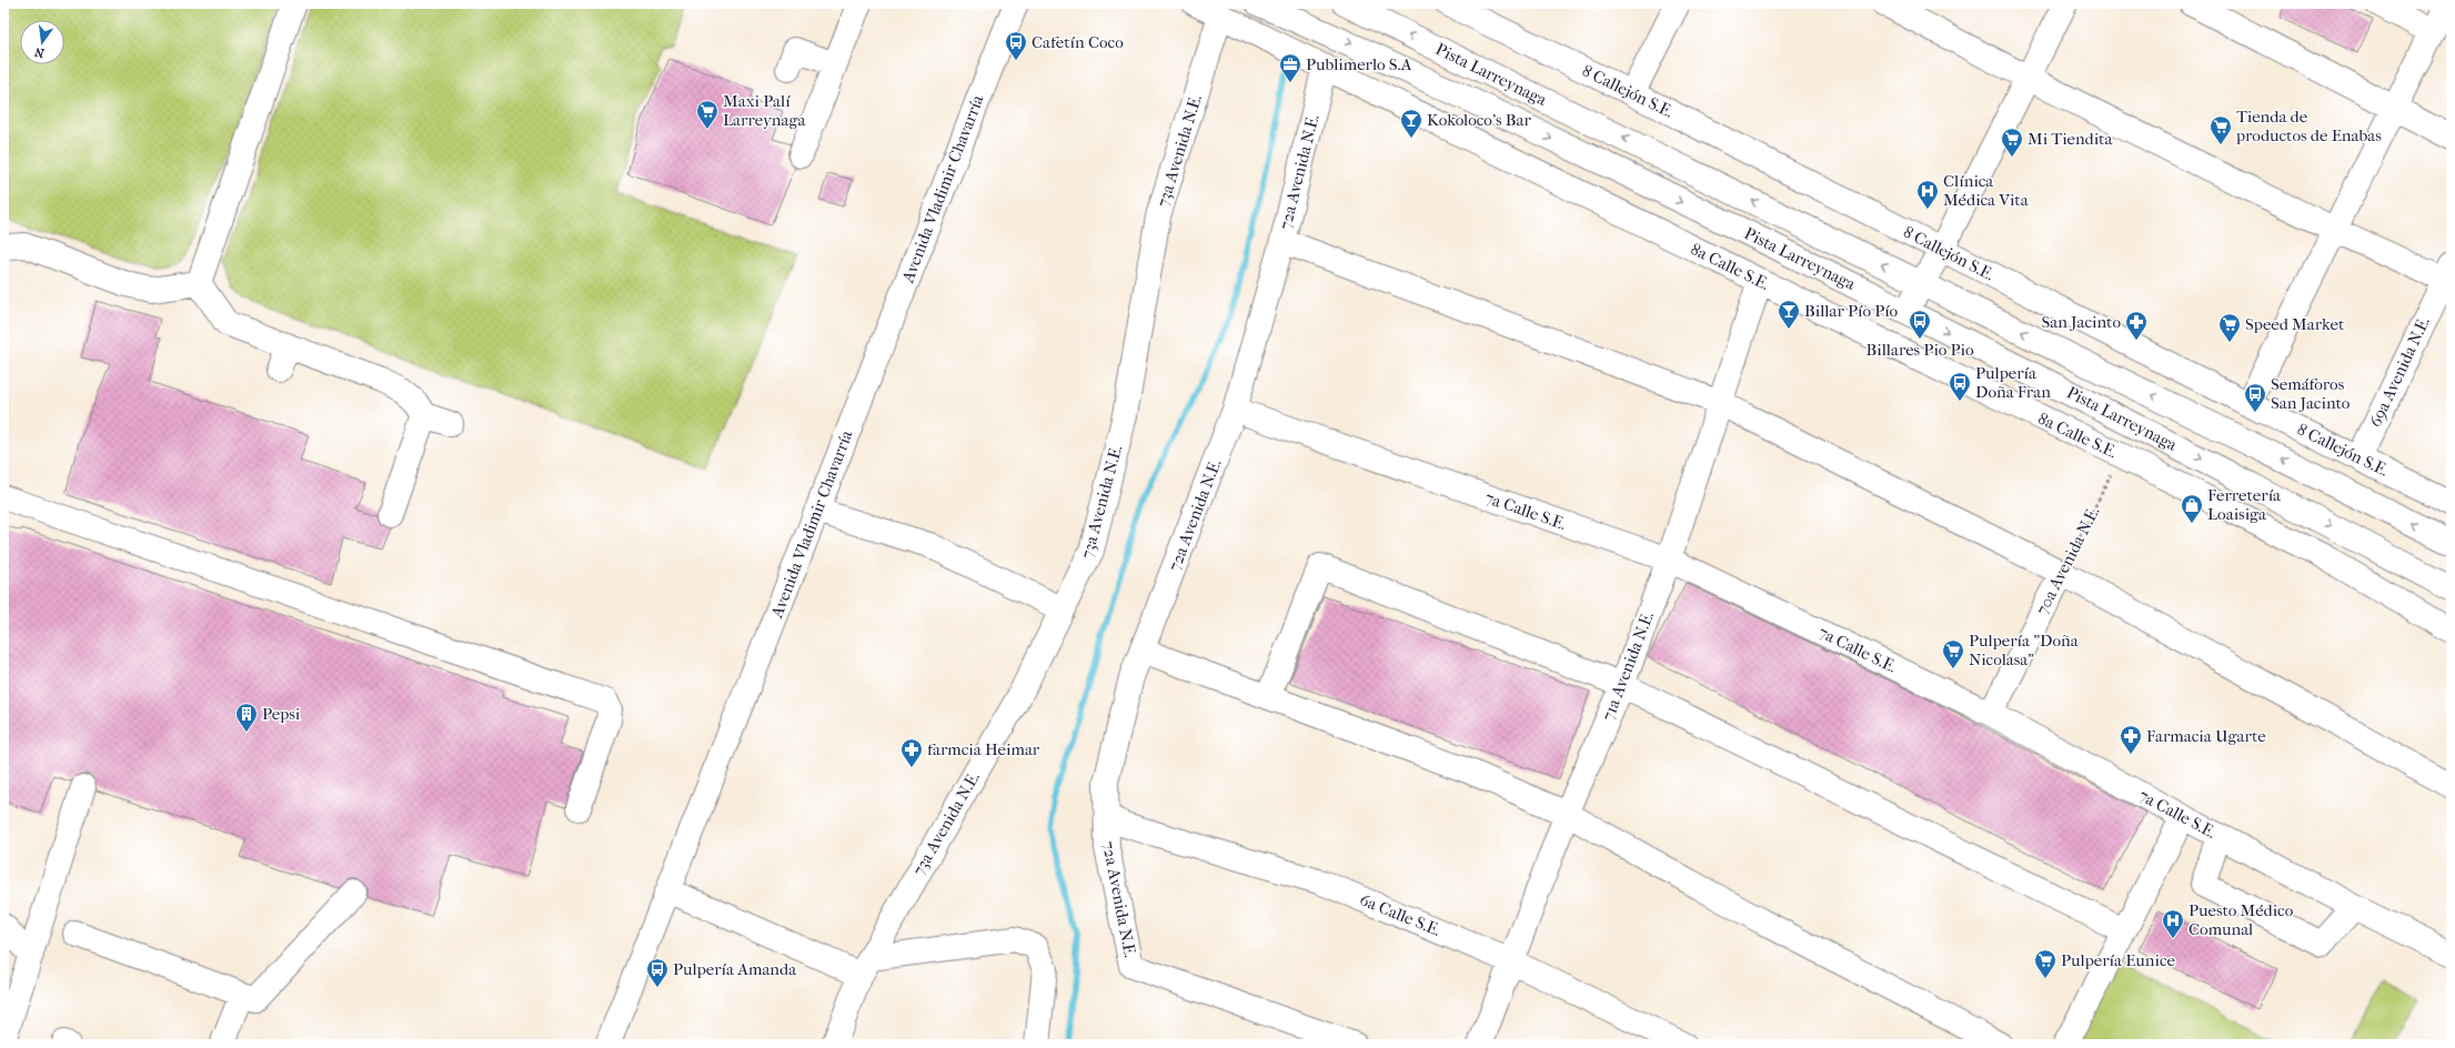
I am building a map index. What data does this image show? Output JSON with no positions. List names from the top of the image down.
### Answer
{
  "streets": {
    "street": [
      "Pista Larreynaga",
      "8 Callejón S.E.",
      "73a Avenida N.E.",
      "72a Avenida N.E.",
      "Avenida Vladimir Chavarría",
      "8a Calle S.E.",
      "69a Avenida N.E.",
      "7a Calle S.E.",
      "70a Avenida N.E.",
      "71a Avenida N.E.",
      "6a Calle S.E."
    ]
  },
  "crossings": [
    ["8 Callejón S.E.", "69a Avenida N.E."],
    ["73a Avenida N.E.", "8a Calle S.E."],
    ["72a Avenida N.E.", "8a Calle S.E."],
    ["72a Avenida N.E.", "7a Calle S.E."],
    ["72a Avenida N.E.", "6a Calle S.E."],
    ["8a Calle S.E.", "70a Avenida N.E."],
    ["8a Calle S.E.", "71a Avenida N.E."],
    ["7a Calle S.E.", "70a Avenida N.E."],
    ["7a Calle S.E.", "71a Avenida N.E."],
    ["71a Avenida N.E.", "6a Calle S.E."]
  ],
  "places": {
    "bus stop": [
      "Cafetín Coco",
      "Billares Pio Pio",
      "Pulpería Doña Fran",
      "Semáforos San Jacinto",
      "Pulpería Amanda"
    ],
    "office": ["Publimerlo S.A"],
    "supermarket": [
      "Maxi Palí Larreynaga",
      "Tienda de productos de Enabas",
      "Mi Tiendita",
      "Speed Market",
      "Pulpería \"Doña Nicolasa\"",
      "Pulpería Eunice"
    ],
    "bar": ["Kokoloco's Bar", "Billar Pío Pío"],
    "hospital": ["Clínica Médica Vita", "Puesto Médico Comunal"],
    "pharmacy": ["San Jacinto", "Farmacia Ugarte", "farmcia Heimar"],
    "shop": ["Ferretería Loaisiga"],
    "building": ["Pepsi"]
  },
  "north": "bottom"
}
